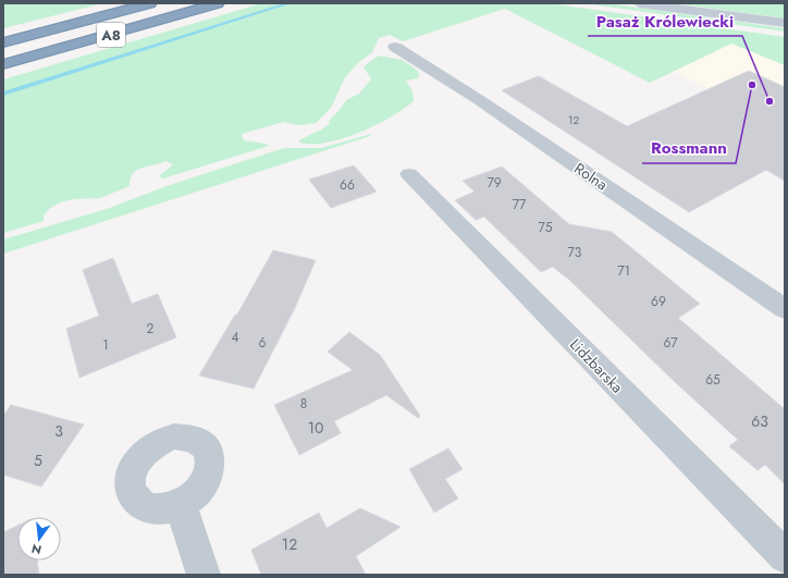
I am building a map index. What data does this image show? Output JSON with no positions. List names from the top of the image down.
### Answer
{
  "streets": {
    "highway": ["A8"],
    "street": ["Rolna", "Lidzbarska"]
  },
  "places": ["Rossmann", "Pasaż Królewiecki"],
  "house_numbers": [
    "12",
    "79",
    "66",
    "77",
    "75",
    "73",
    "71",
    "69",
    "2",
    "4",
    "6",
    "67",
    "1",
    "65",
    "8",
    "63",
    "10",
    "3",
    "5",
    "12"
  ],
  "north": "bottom"
}
